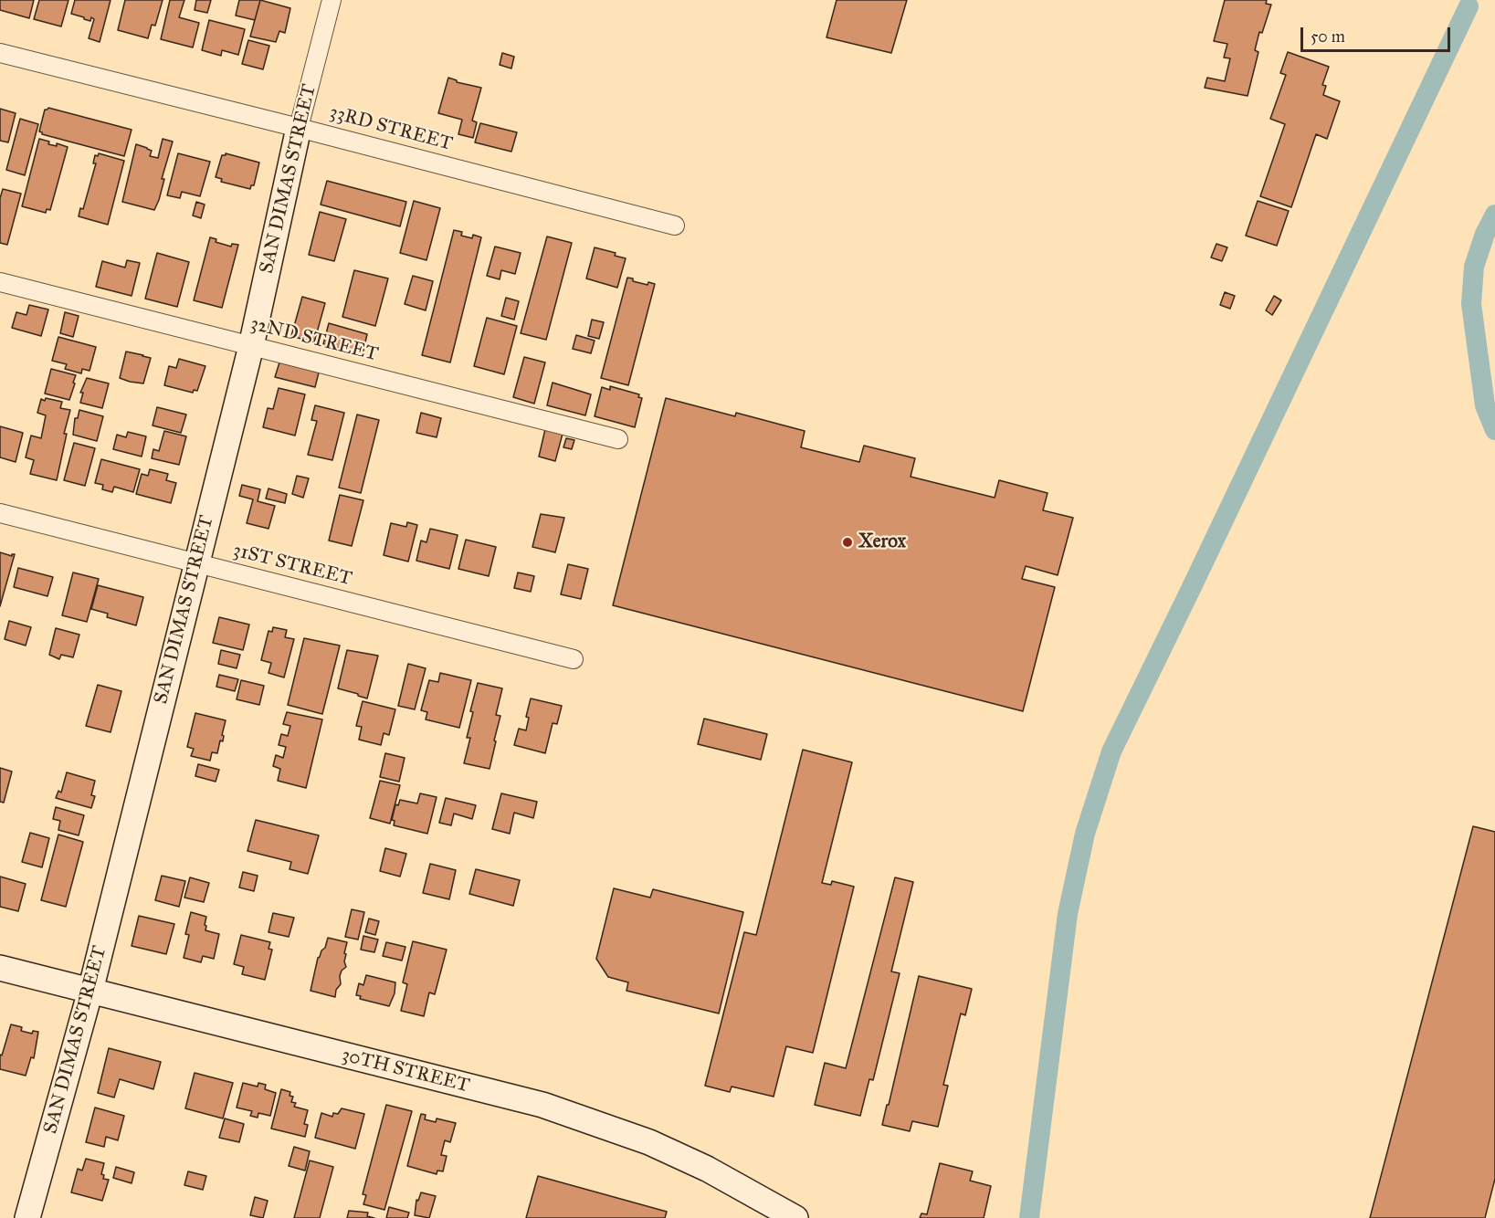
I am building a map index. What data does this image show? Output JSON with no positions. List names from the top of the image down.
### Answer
{
  "streets": {
    "street": [
      "33RD STREET",
      "SAN DIMAS STREET",
      "32ND STREET",
      "31ST STREET",
      "30TH STREET"
    ]
  },
  "crossings": [
    ["33RD STREET", "SAN DIMAS STREET"],
    ["SAN DIMAS STREET", "32ND STREET"],
    ["SAN DIMAS STREET", "31ST STREET"],
    ["SAN DIMAS STREET", "30TH STREET"]
  ],
  "places": ["Xerox"],
  "scale_bar": "50 m"
}
